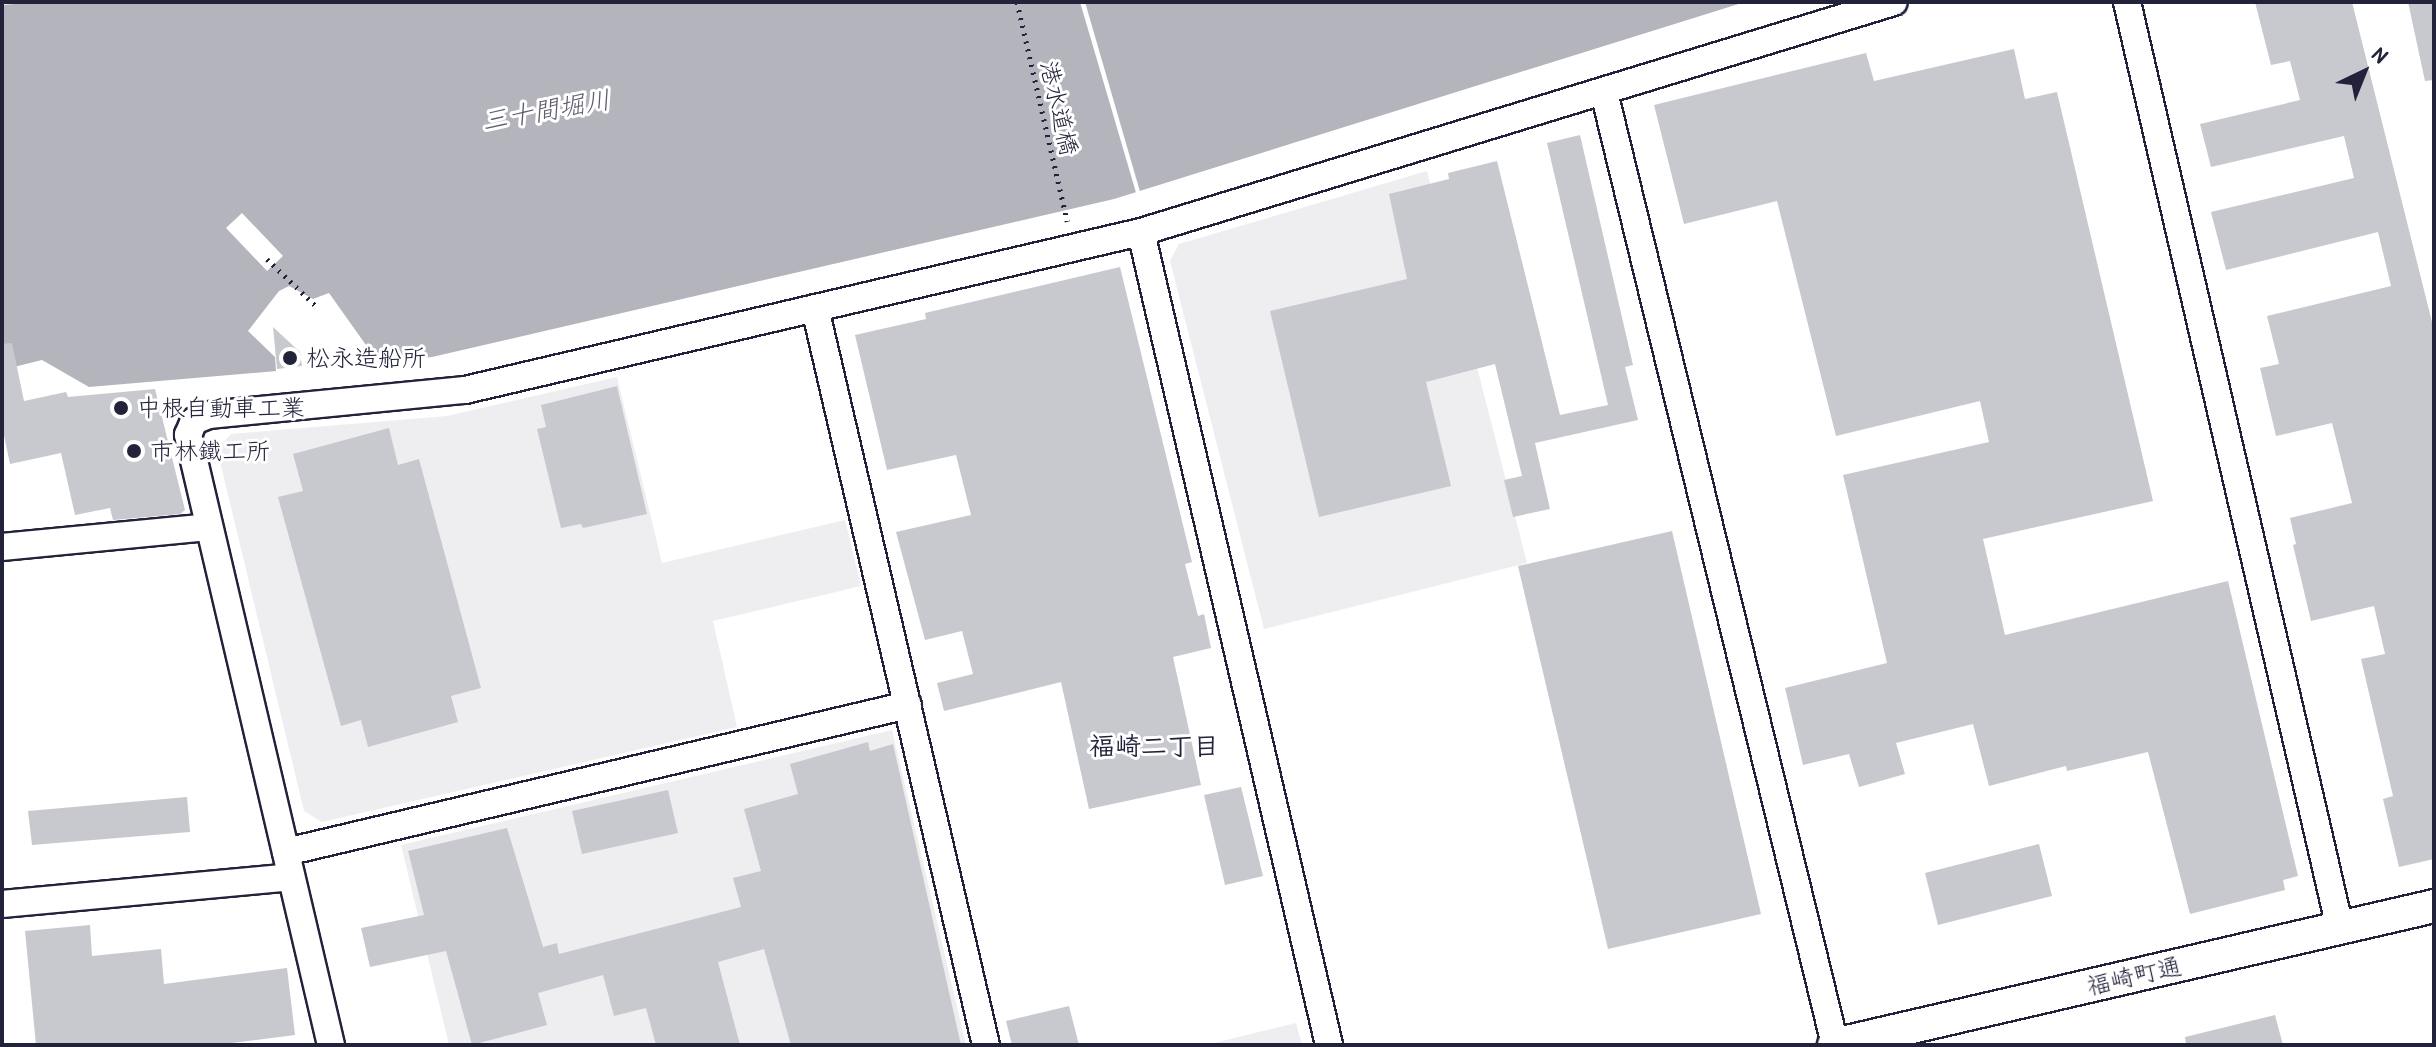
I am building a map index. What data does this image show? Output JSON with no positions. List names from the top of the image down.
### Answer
{
  "streets": {
    "street": ["福崎町通"],
    "path": ["港水道橋"]
  },
  "districts": ["福崎二丁目"],
  "water": ["三十間堀川"],
  "places": ["松永造船所", "中根自動車工業", "市林鐵工所"],
  "north": "top right"
}
